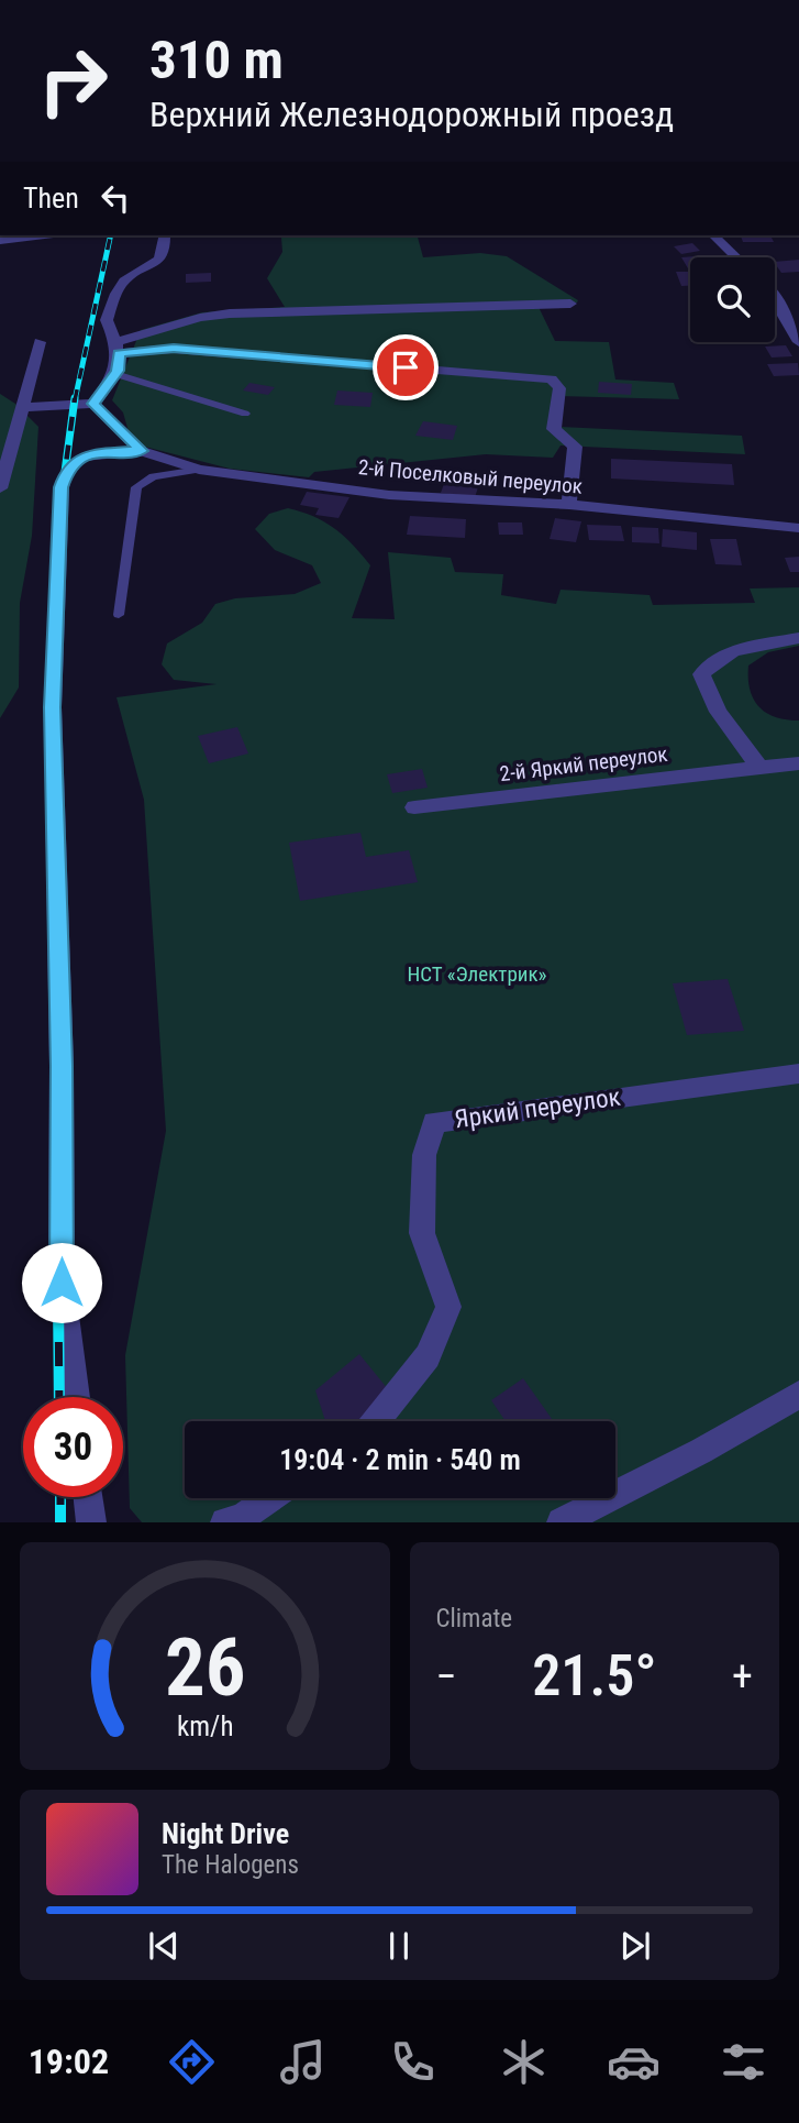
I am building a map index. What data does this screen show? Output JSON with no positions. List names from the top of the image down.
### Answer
{
  "streets": {
    "street": ["2-й Поселковый переулок", "2-й Яркий переулок", "Яркий переулок"]
  },
  "parks": ["НСТ «Электрик»"],
  "page": {
    "turn": ["310 m", "Верхний Железнодорожный проезд"],
    "then": "Then",
    "limit": "30",
    "trip": "19:04 · 2 min · 540 m",
    "tile": "Climate",
    "heat": ["−", "21.5°", "+"],
    "song": ["Night Drive", "The Halogens"],
    "tabs": "19:02",
    "gauge": ["26", "km/h"]
  }
}
